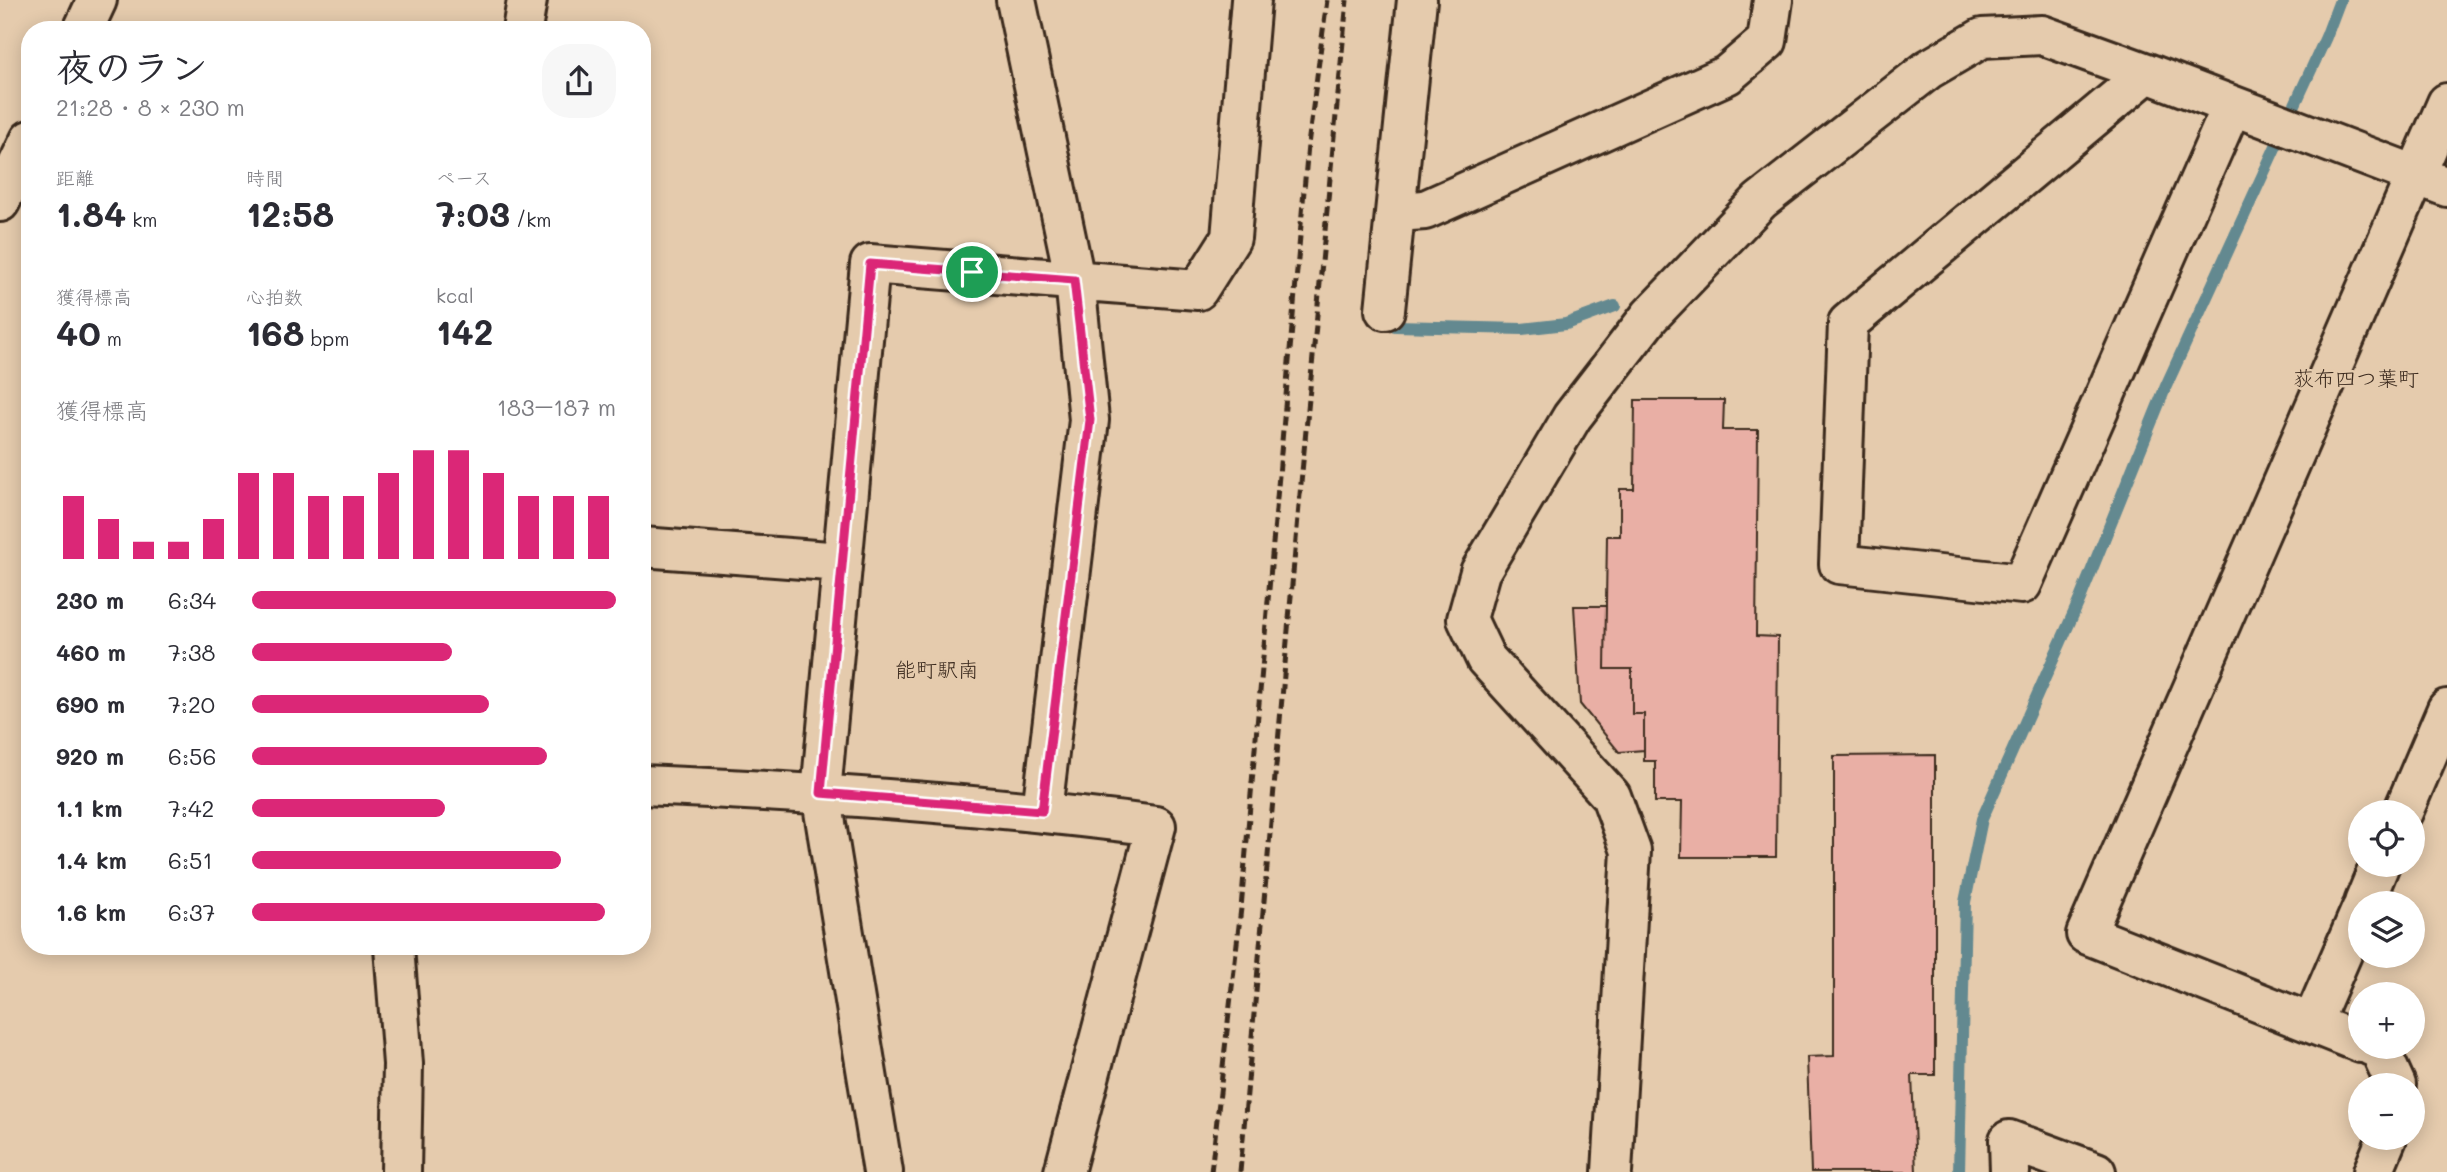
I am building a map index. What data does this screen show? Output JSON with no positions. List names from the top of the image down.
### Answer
{
  "districts": ["荻布四つ葉町", "能町駅南"],
  "page": {
    "heading": ["夜のラン", "21:28 · 8 × 230 m"],
    "stats": [
      ["距離", "1.84 km"],
      ["時間", "12:58"],
      ["ペース", "7:03 /km"],
      ["獲得標高", "40 m"],
      ["心拍数", "168 bpm"],
      ["kcal", "142"]
    ],
    "chart": ["獲得標高", "183–187 m"],
    "list": [
      {
        "name": "230 m",
        "note": "6:34"
      },
      {
        "name": "460 m",
        "note": "7:38"
      },
      {
        "name": "690 m",
        "note": "7:20"
      },
      {
        "name": "920 m",
        "note": "6:56"
      },
      {
        "name": "1.1 km",
        "note": "7:42"
      },
      {
        "name": "1.4 km",
        "note": "6:51"
      },
      {
        "name": "1.6 km",
        "note": "6:37"
      }
    ],
    "map_buttons": ["+", "−"]
  }
}
